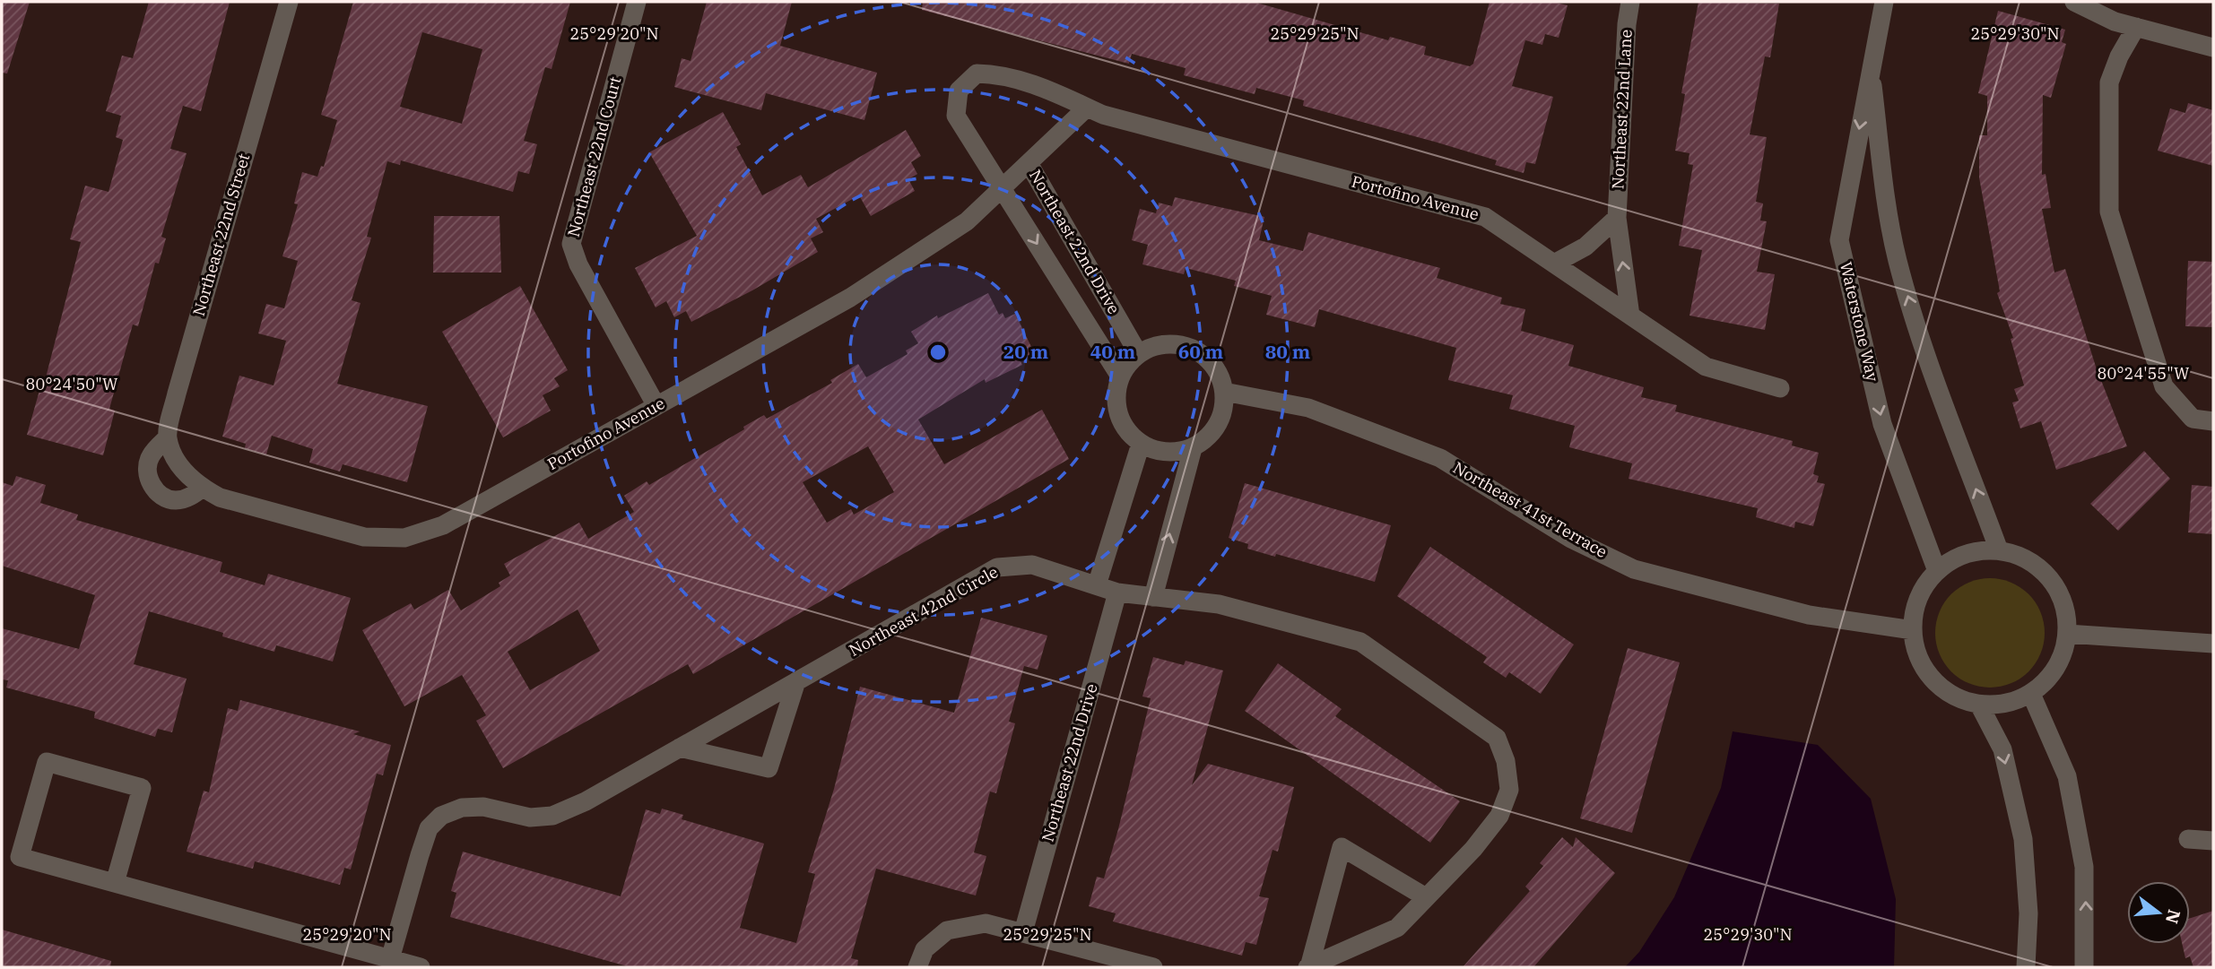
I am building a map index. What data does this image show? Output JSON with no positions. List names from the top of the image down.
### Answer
{
  "streets": {
    "street": [
      "Northeast 22nd Lane",
      "Northeast 22nd Court",
      "Portofino Avenue",
      "Northeast 22nd Street",
      "Northeast 22nd Drive",
      "Waterstone Way",
      "Northeast 41st Terrace",
      "Northeast 42nd Circle"
    ]
  },
  "crossings": [
    ["Northeast 22nd Lane", "Portofino Avenue"],
    ["Northeast 22nd Court", "Portofino Avenue"],
    ["Portofino Avenue", "Northeast 22nd Street"],
    ["Portofino Avenue", "Northeast 22nd Drive"],
    ["Northeast 22nd Drive", "Northeast 41st Terrace"],
    ["Northeast 22nd Drive", "Northeast 42nd Circle"],
    ["Waterstone Way", "Northeast 41st Terrace"]
  ],
  "north": "right",
  "coordinates": [
    "25°29'20\"N",
    "25°29'25\"N",
    "25°29'30\"N",
    "80°24'55\"W",
    "80°24'50\"W"
  ],
  "rings": [
    "20 m",
    "40 m",
    "60 m",
    "80 m"
  ]
}
